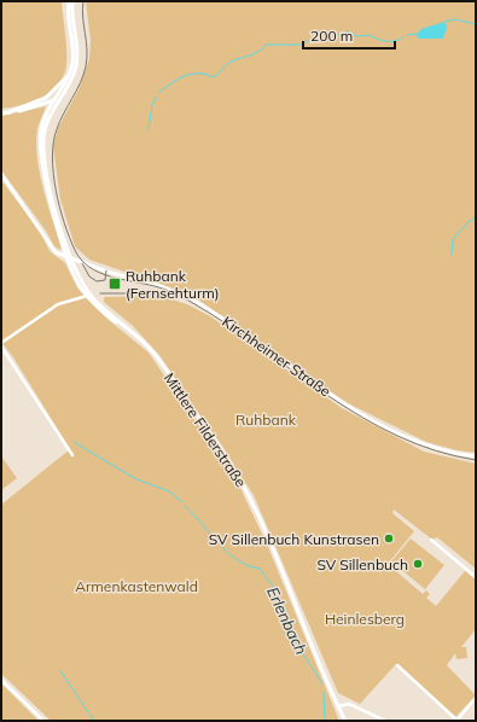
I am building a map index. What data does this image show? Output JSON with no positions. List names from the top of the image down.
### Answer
{
  "streets": {
    "main road": ["Kirchheimer Straße", "Mittlere Filderstraße"]
  },
  "crossings": [
    ["Kirchheimer Straße", "Mittlere Filderstraße"]
  ],
  "water": ["Erlenbach"],
  "parks": ["Ruhbank", "Armenkastenwald", "Heinlesberg"],
  "places": {
    "transit": ["Ruhbank (Fernsehturm)"],
    "other": ["SV Sillenbuch Kunstrasen", "SV Sillenbuch"]
  },
  "scale_bar": "200 m"
}
